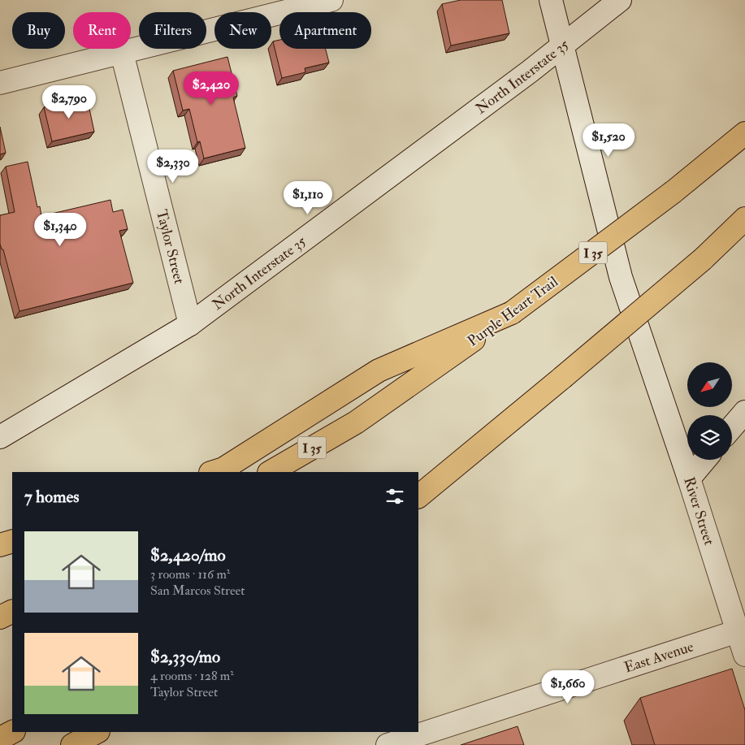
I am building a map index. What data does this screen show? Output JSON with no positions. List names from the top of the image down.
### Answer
{
  "streets": {
    "highway": ["I 35", "Purple Heart Trail"],
    "street": [
      "North Interstate 35",
      "Taylor Street",
      "River Street",
      "East Avenue"
    ]
  },
  "crossings": [
    ["North Interstate 35", "Taylor Street"],
    ["North Interstate 35", "River Street"],
    ["River Street", "East Avenue"]
  ],
  "north": "bottom left",
  "page": {
    "chip": [
      "Buy",
      "Rent",
      "Filters",
      "New",
      "Apartment"
    ],
    "price": [
      "$2,420",
      "$2,790",
      "$1,520",
      "$2,330",
      "$1,110",
      "$1,340",
      "$1,660"
    ],
    "heading": "7 homes",
    "list": [
      {
        "name": "$2,420/mo",
        "note": "3 rooms · 116 m² · San Marcos Street"
      },
      {
        "name": "$2,330/mo",
        "note": "4 rooms · 128 m² · Taylor Street"
      }
    ]
  }
}
